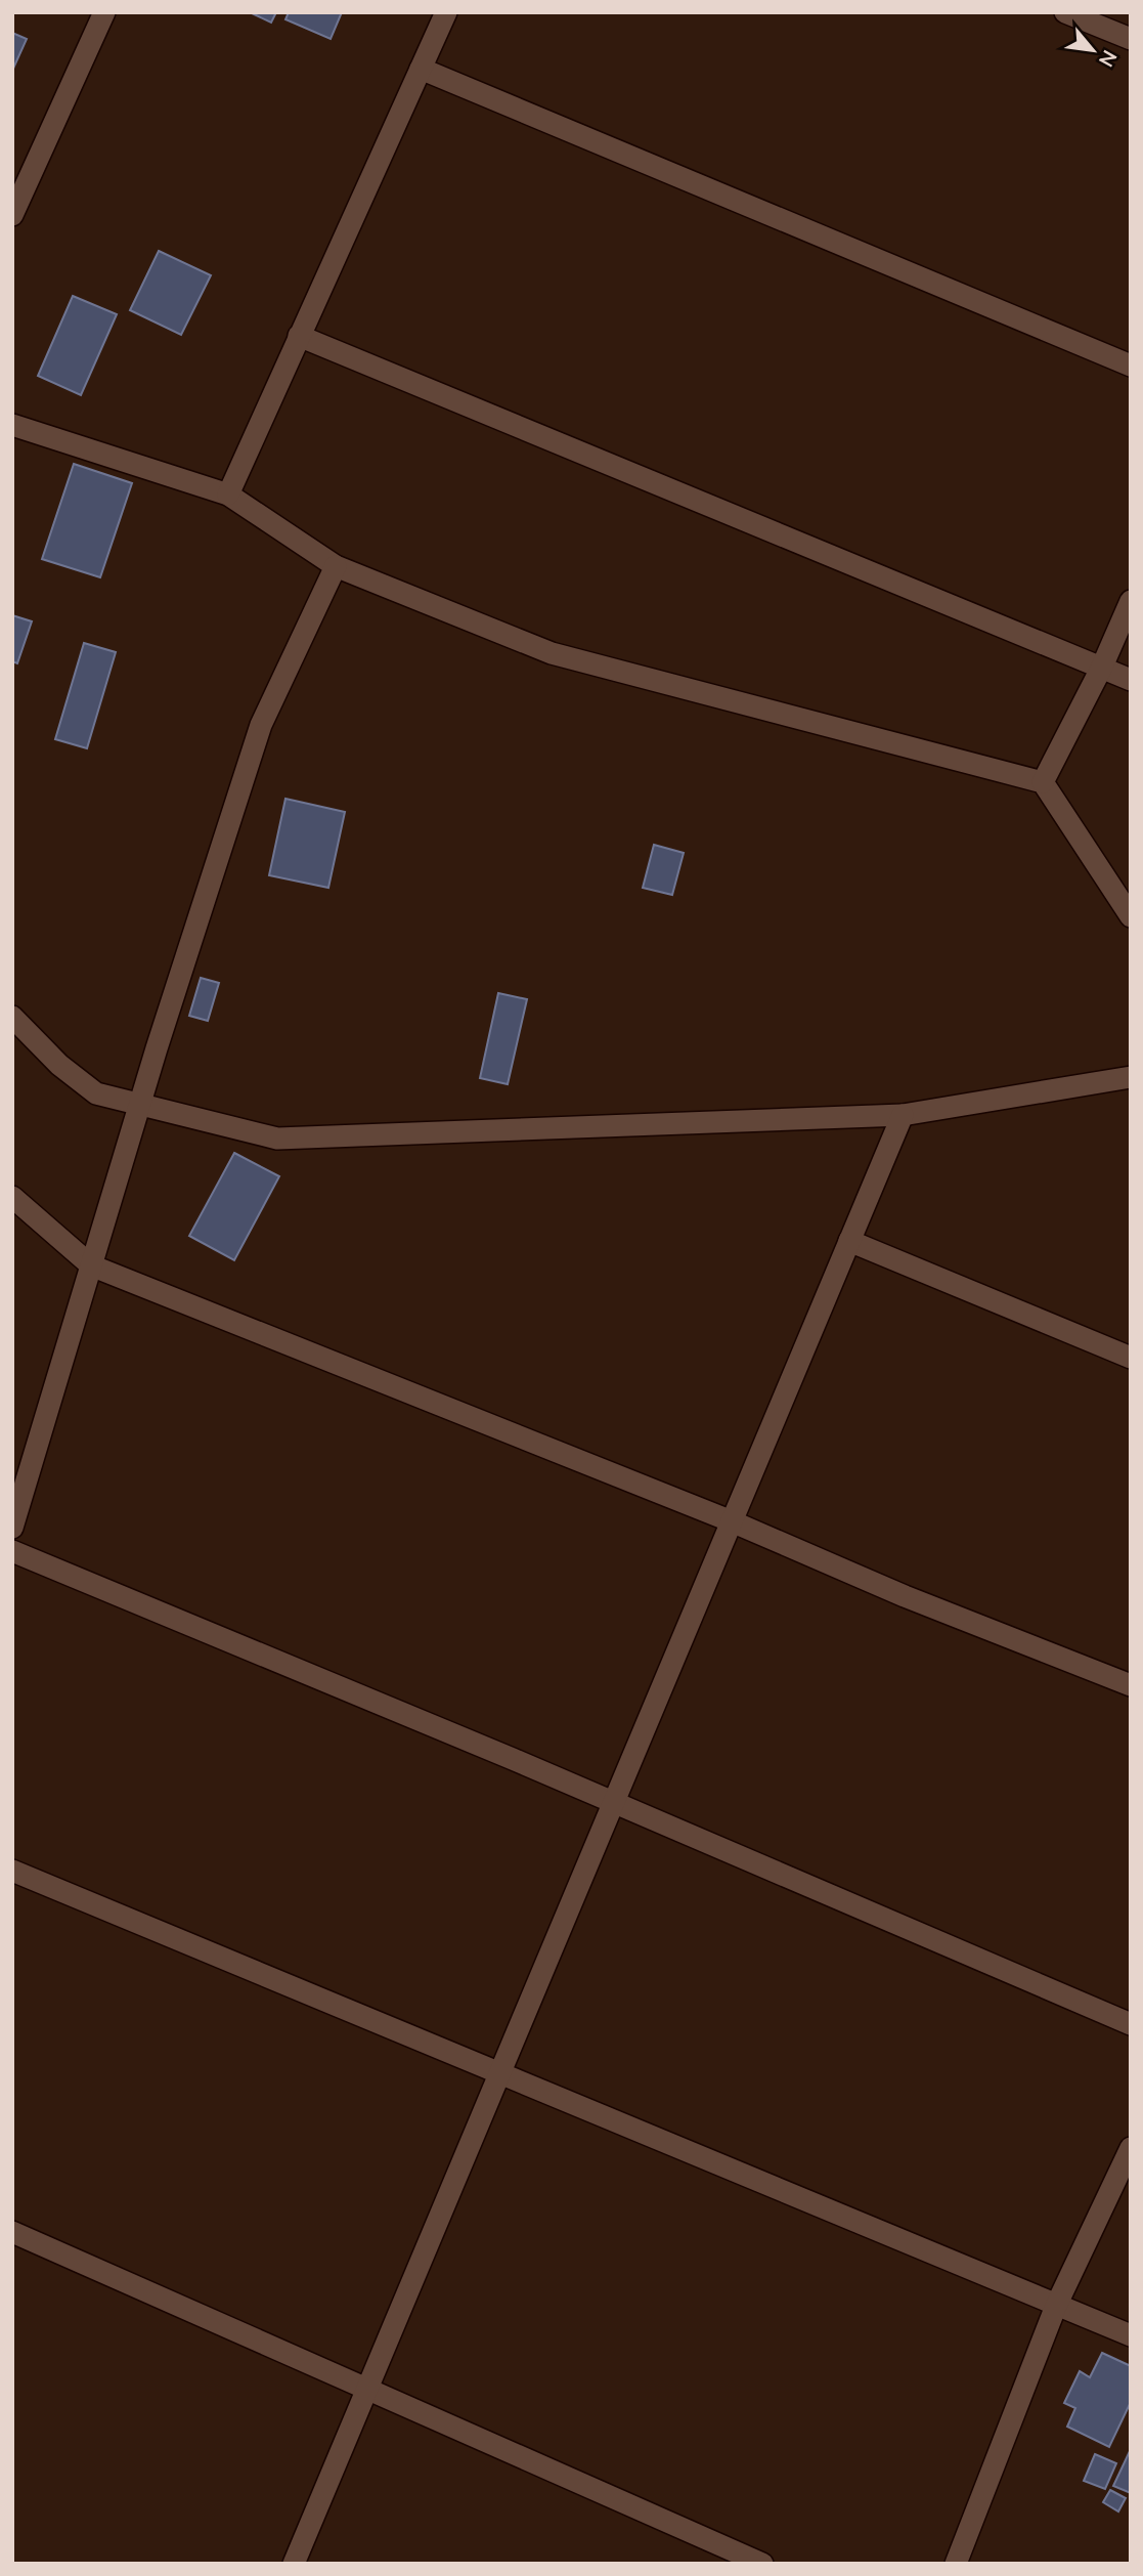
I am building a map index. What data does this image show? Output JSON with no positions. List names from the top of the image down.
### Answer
{
  "north": "bottom right"
}
